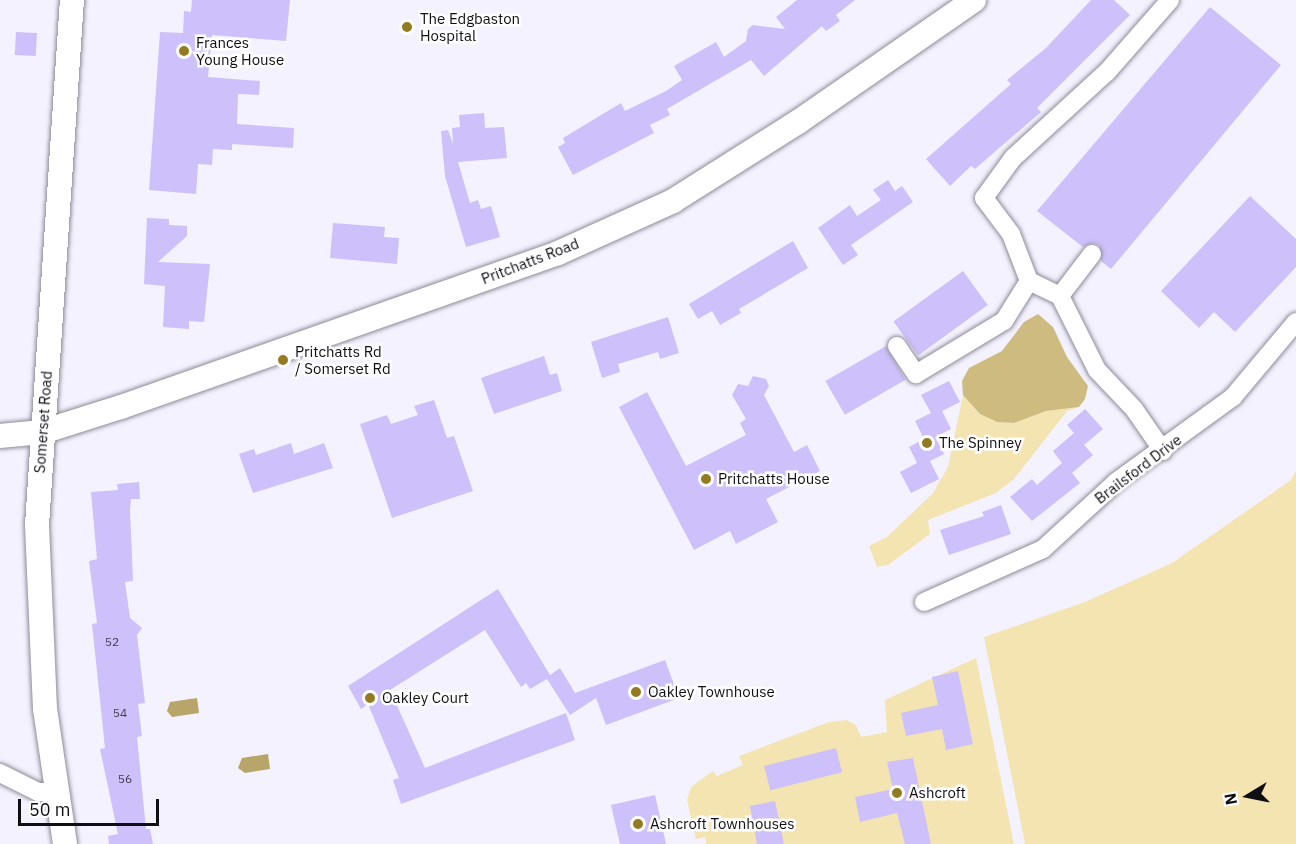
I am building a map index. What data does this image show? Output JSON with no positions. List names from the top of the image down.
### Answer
{
  "streets": {
    "street": ["Pritchatts Road", "Somerset Road", "Brailsford Drive"]
  },
  "crossings": [
    ["Pritchatts Road", "Somerset Road"]
  ],
  "places": [
    "The Edgbaston Hospital",
    "Frances Young House",
    "Pritchatts Rd / Somerset Rd",
    "The Spinney",
    "Pritchatts House",
    "Oakley Townhouse",
    "Oakley Court",
    "Ashcroft",
    "Ashcroft Townhouses"
  ],
  "house_numbers": ["52", "54", "56"],
  "scale_bar": "50 m",
  "north": "left"
}
